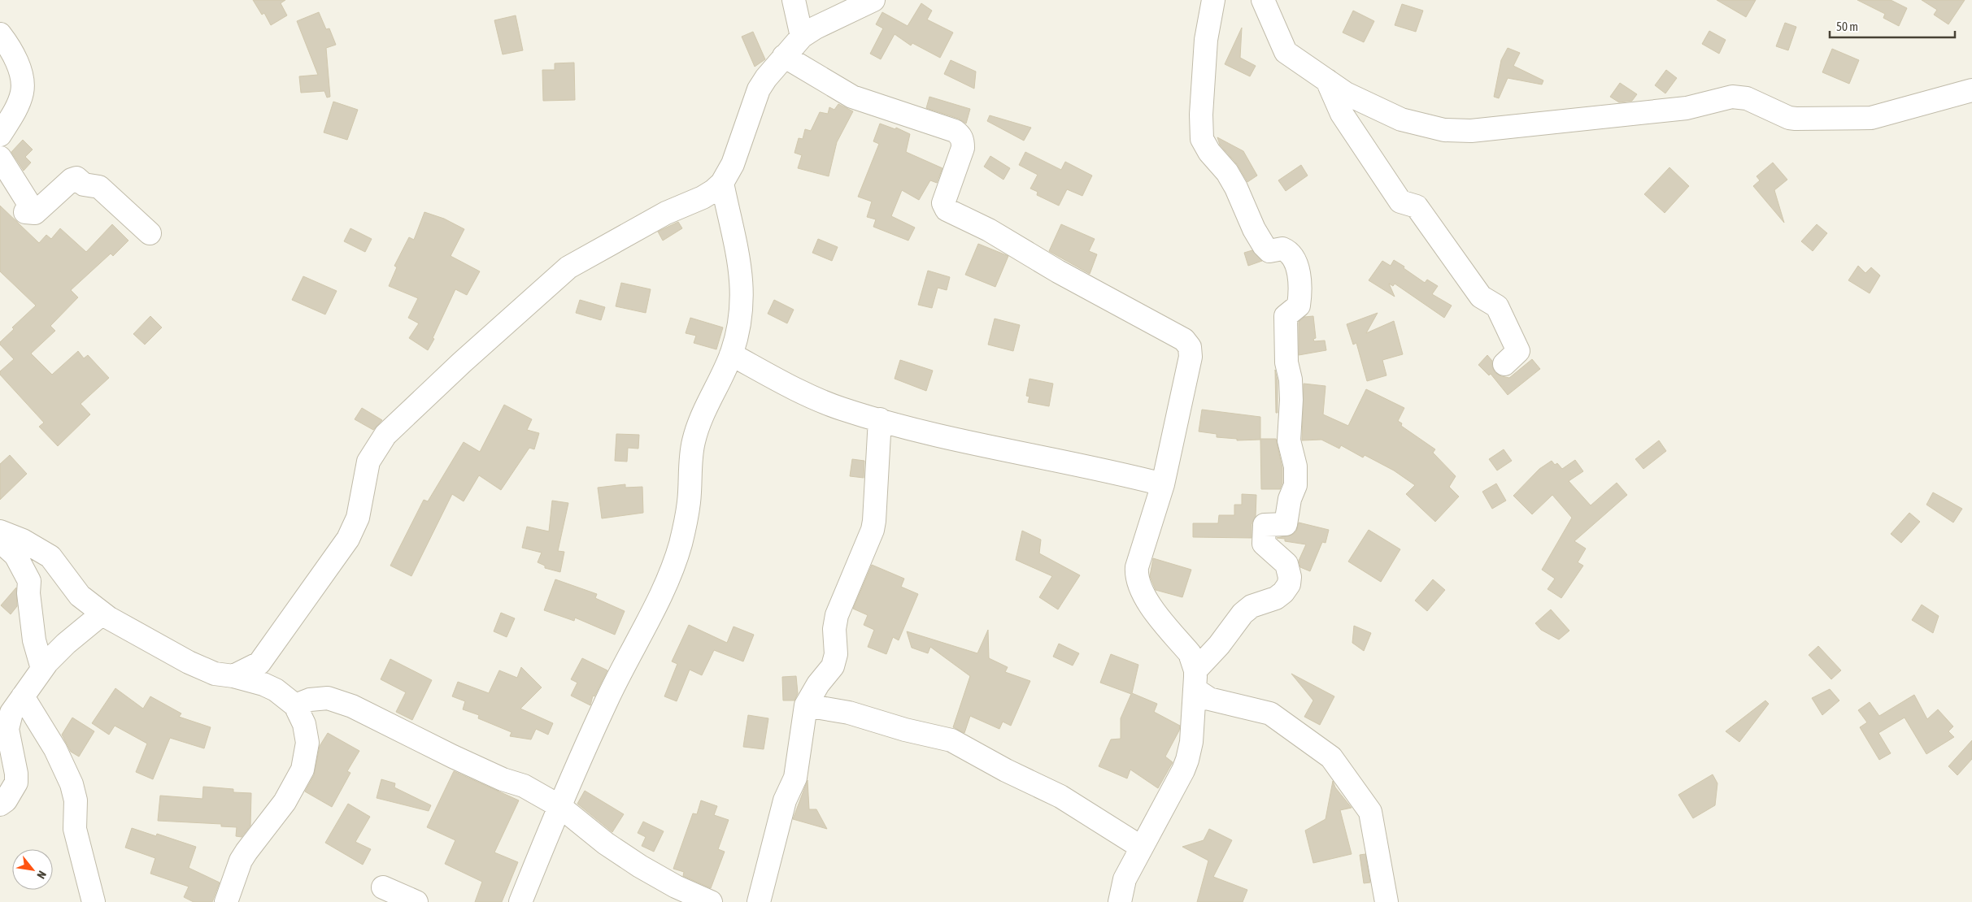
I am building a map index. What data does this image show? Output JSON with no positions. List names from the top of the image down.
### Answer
{
  "scale_bar": "50 m",
  "north": "bottom right"
}
